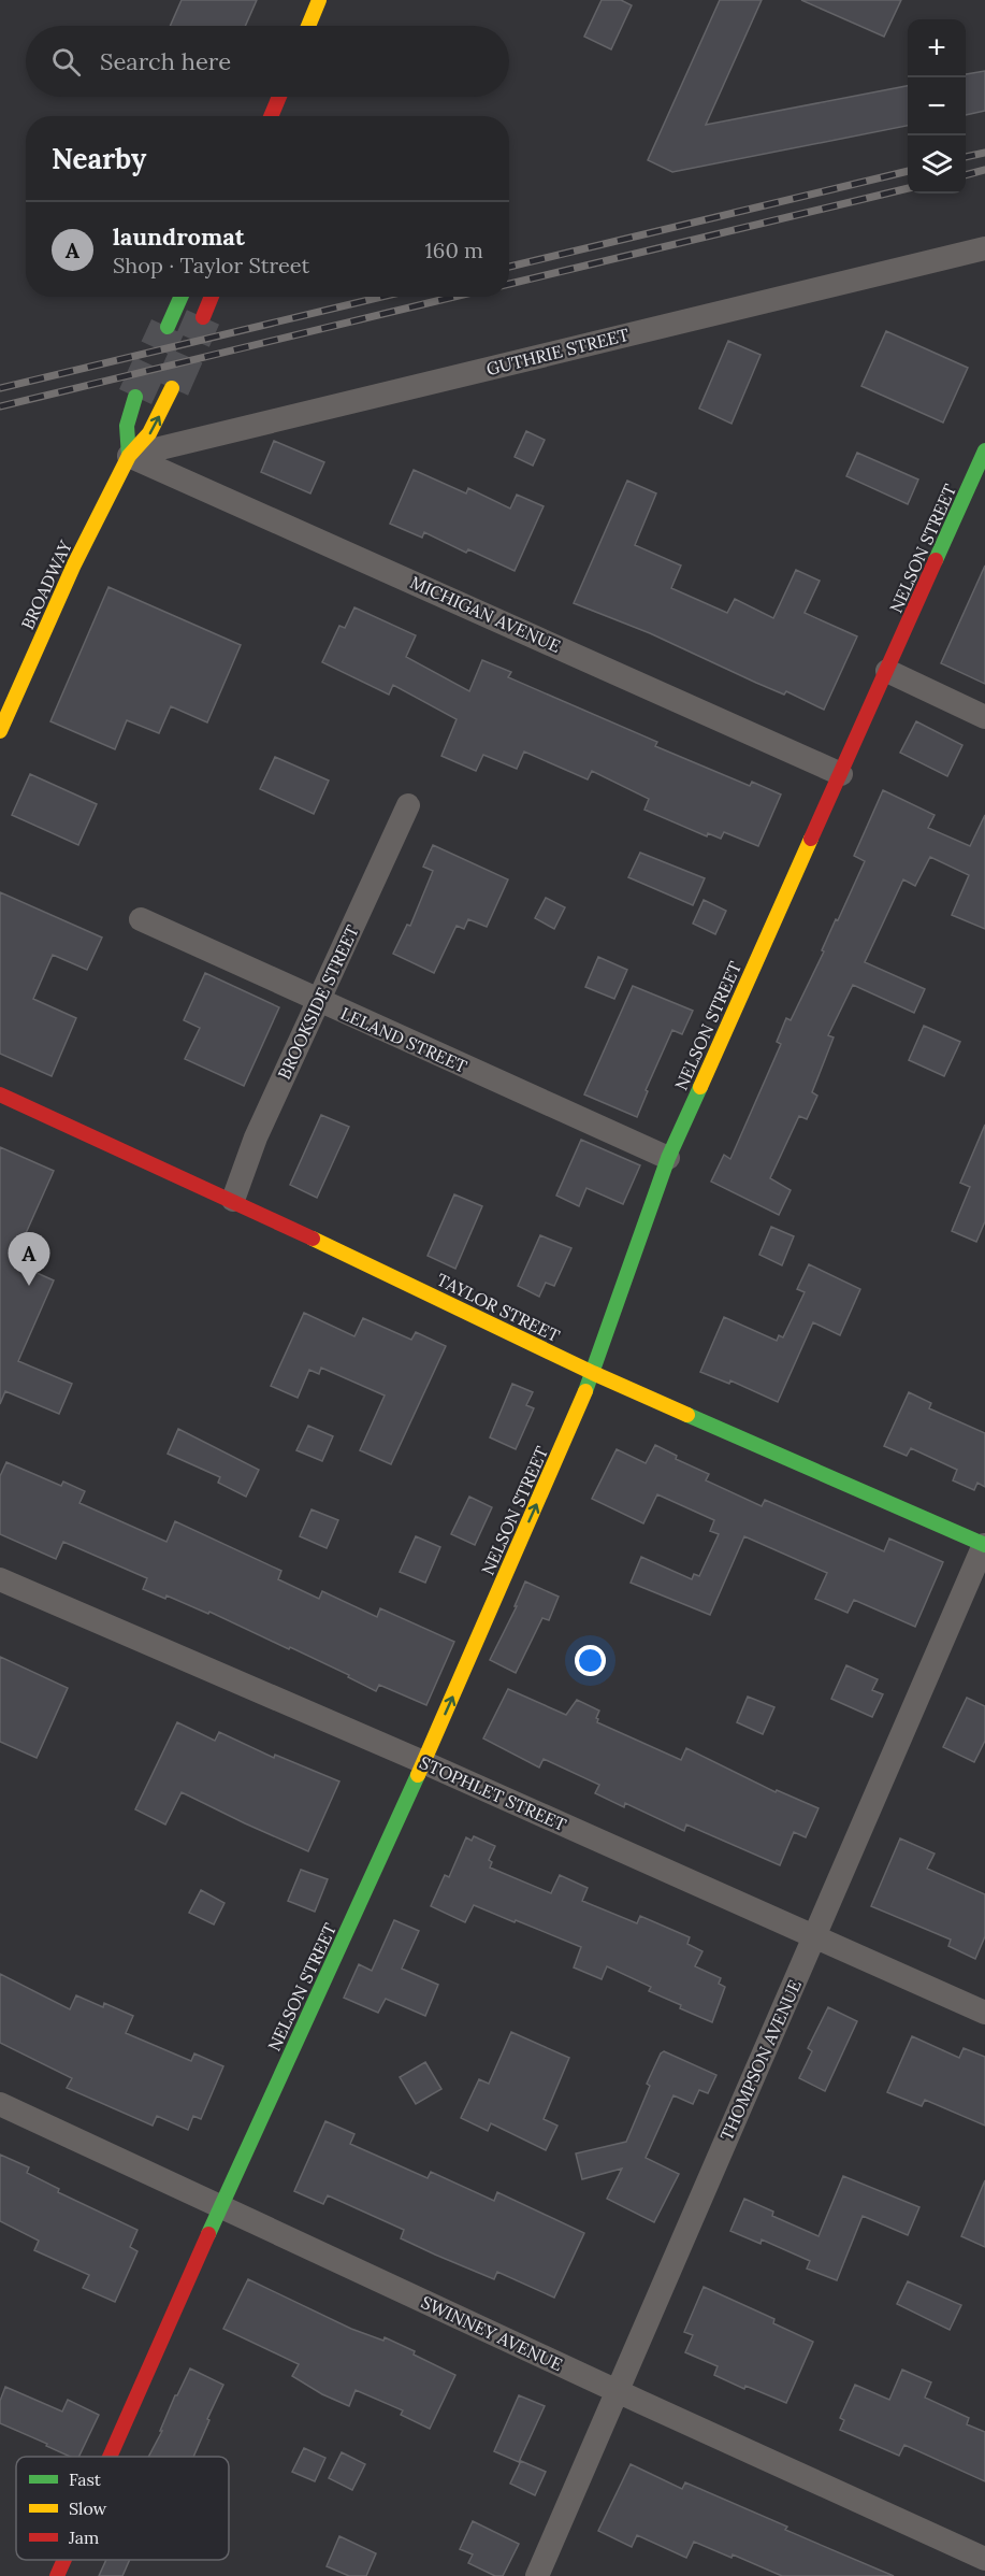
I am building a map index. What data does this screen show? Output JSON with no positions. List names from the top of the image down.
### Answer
{
  "streets": {
    "street": [
      "GUTHRIE STREET",
      "NELSON STREET",
      "BROADWAY",
      "MICHIGAN AVENUE",
      "BROOKSIDE STREET",
      "LELAND STREET",
      "TAYLOR STREET",
      "STOPHLET STREET",
      "THOMPSON AVENUE",
      "SWINNEY AVENUE"
    ]
  },
  "crossings": [
    ["GUTHRIE STREET", "BROADWAY"],
    ["GUTHRIE STREET", "MICHIGAN AVENUE"],
    ["NELSON STREET", "MICHIGAN AVENUE"],
    ["NELSON STREET", "LELAND STREET"],
    ["NELSON STREET", "TAYLOR STREET"],
    ["NELSON STREET", "STOPHLET STREET"],
    ["NELSON STREET", "SWINNEY AVENUE"],
    ["BROADWAY", "MICHIGAN AVENUE"],
    ["BROOKSIDE STREET", "LELAND STREET"],
    ["BROOKSIDE STREET", "TAYLOR STREET"],
    ["TAYLOR STREET", "THOMPSON AVENUE"],
    ["STOPHLET STREET", "THOMPSON AVENUE"],
    ["THOMPSON AVENUE", "SWINNEY AVENUE"]
  ],
  "legend": ["Fast", "Slow", "Jam"],
  "page": {
    "map_buttons": ["+", "−"],
    "search": "Search here",
    "heading": "Nearby",
    "list": [
      {
        "mark": "A",
        "name": "laundromat",
        "note": "Shop · Taylor Street",
        "value": "160 m"
      }
    ],
    "pins": "A"
  }
}
